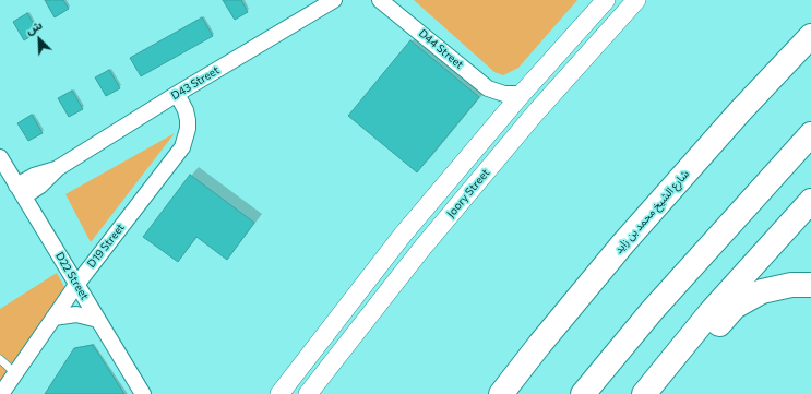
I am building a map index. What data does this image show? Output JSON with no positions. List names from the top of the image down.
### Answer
{
  "streets": {
    "highway": ["شارع الشيخ محمد بن زايد"],
    "street": [
      "D44 Street",
      "D43 Street",
      "Joory Street",
      "D19 Street",
      "D22 Street"
    ]
  },
  "crossings": [
    ["D43 Street", "D19 Street"],
    ["D43 Street", "D22 Street"],
    ["D19 Street", "D22 Street"]
  ],
  "north": "top left"
}
